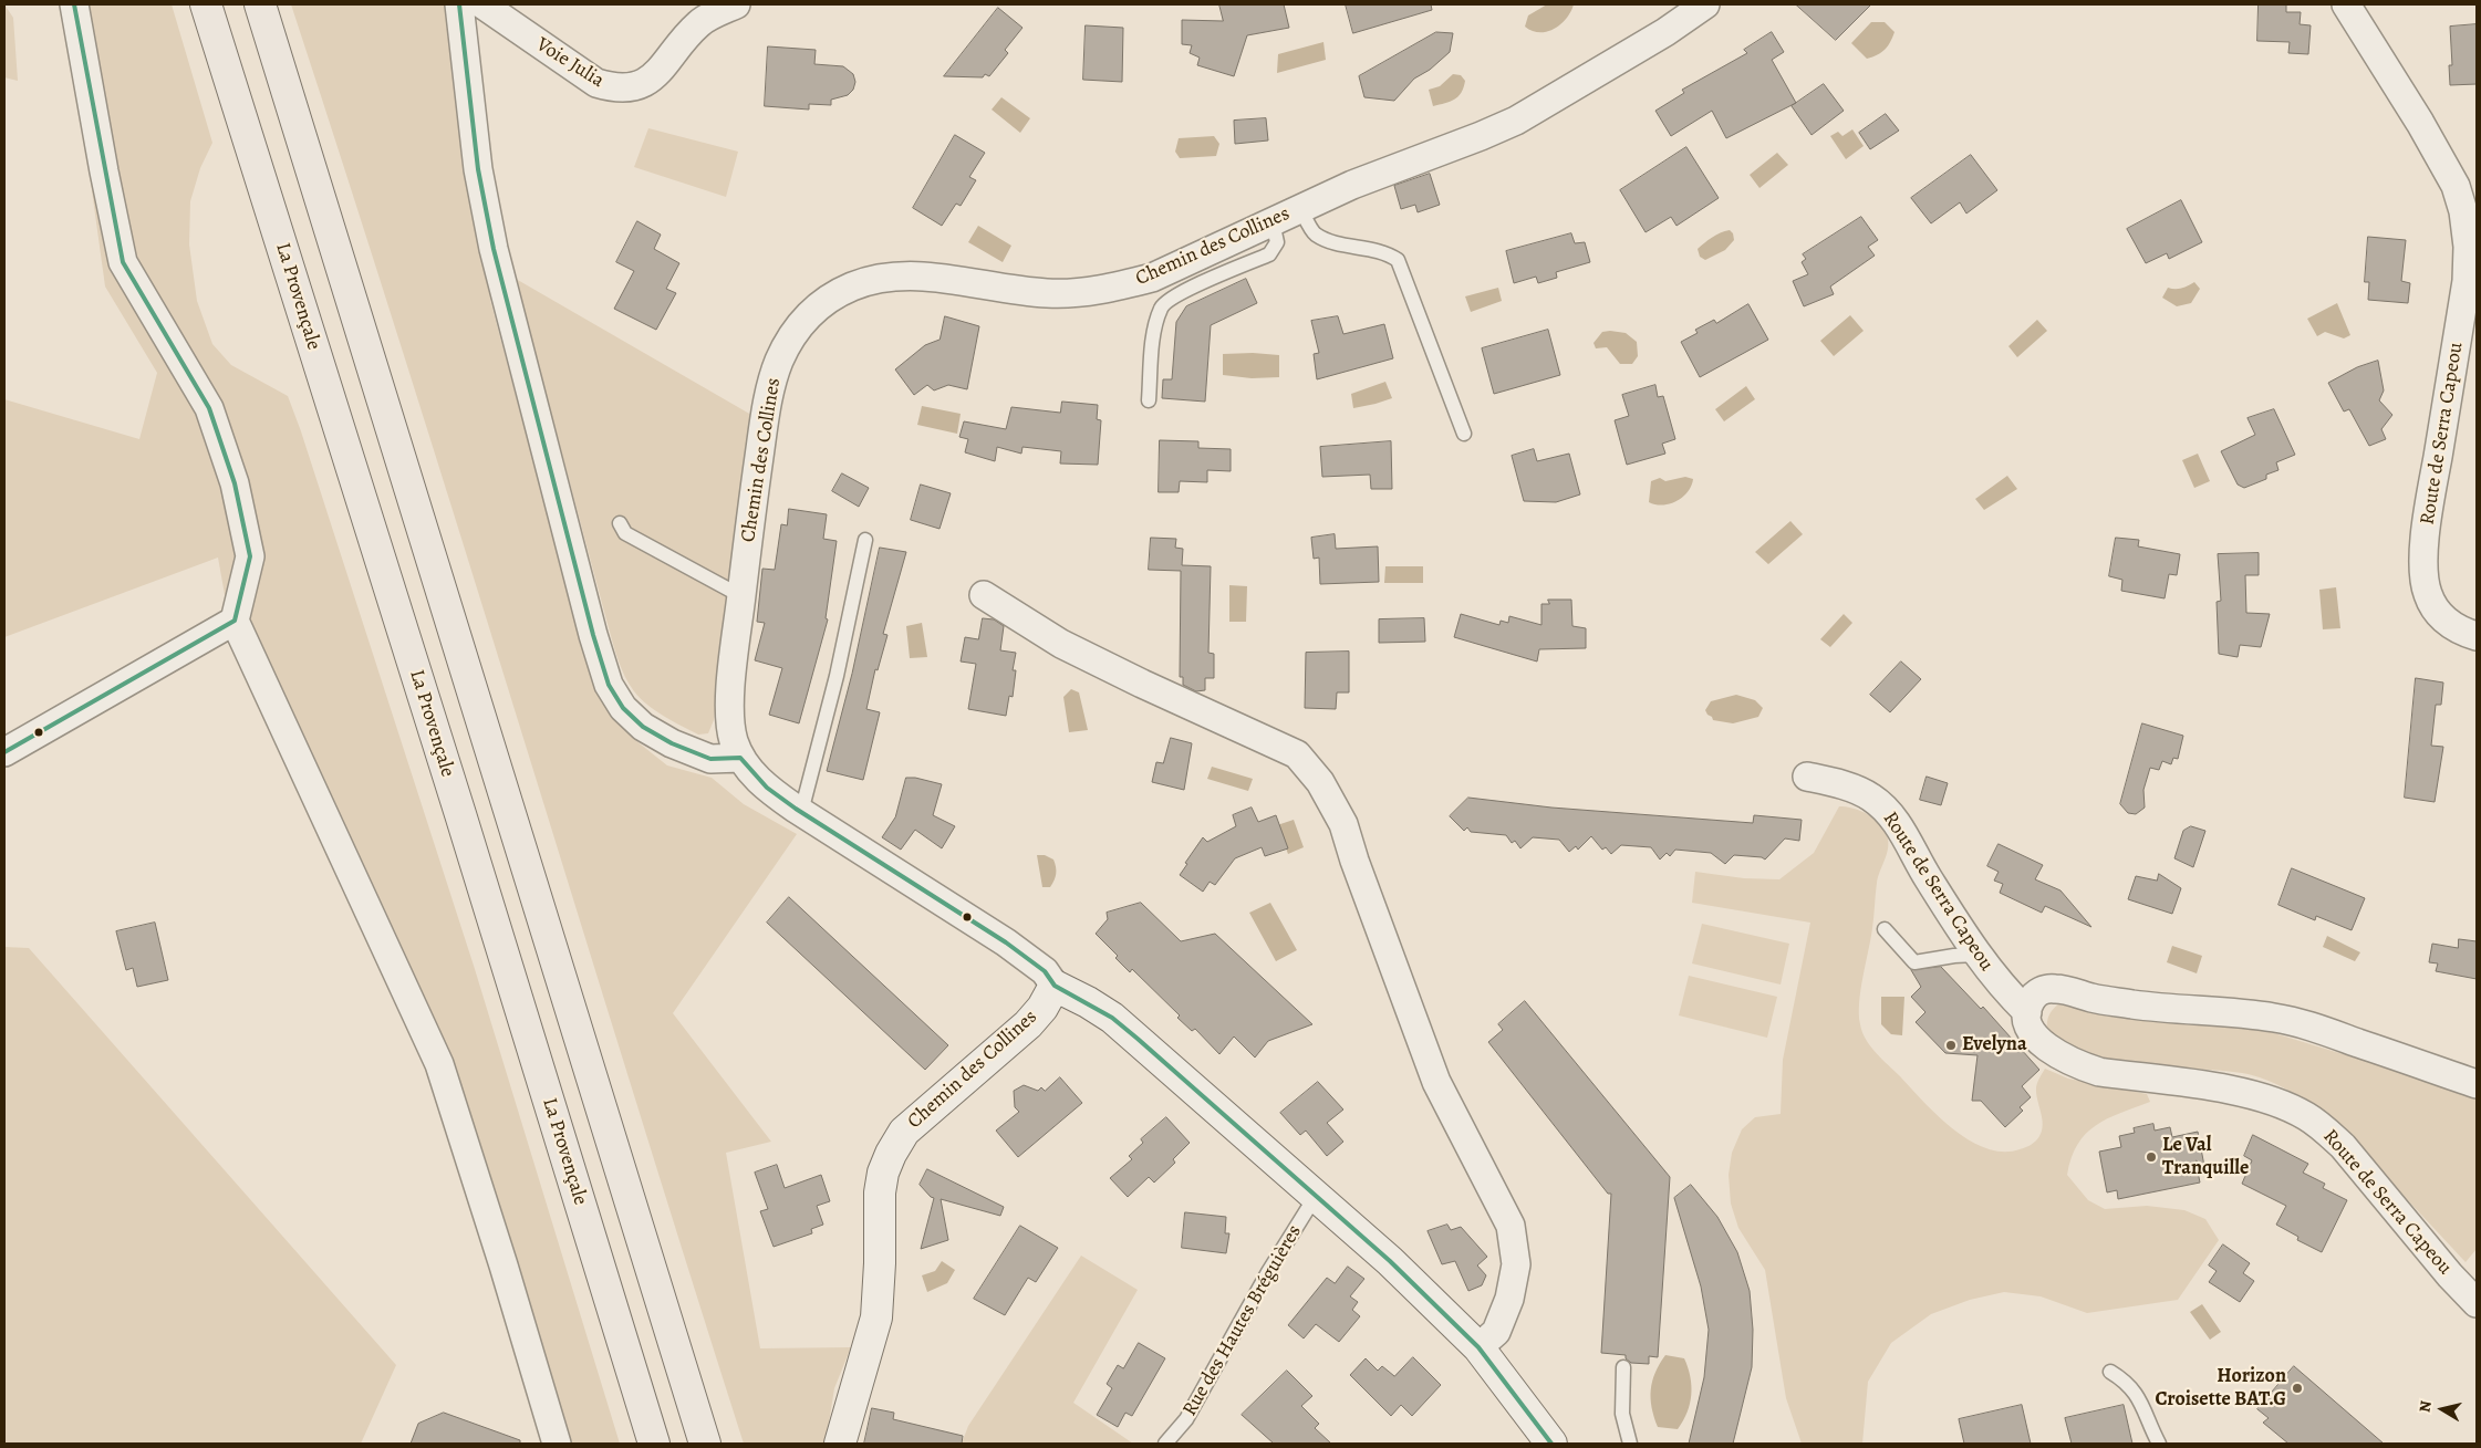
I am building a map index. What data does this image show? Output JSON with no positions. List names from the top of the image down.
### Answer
{
  "streets": {
    "highway": ["La Provençale"],
    "street": ["Voie Julia", "Chemin des Collines", "Route de Serra Capeou"],
    "lane": ["Rue des Hautes Bréguières"]
  },
  "places": ["Evelyna", "Le Val Tranquille", "Horizon Croisette BAT.G"],
  "north": "left"
}
